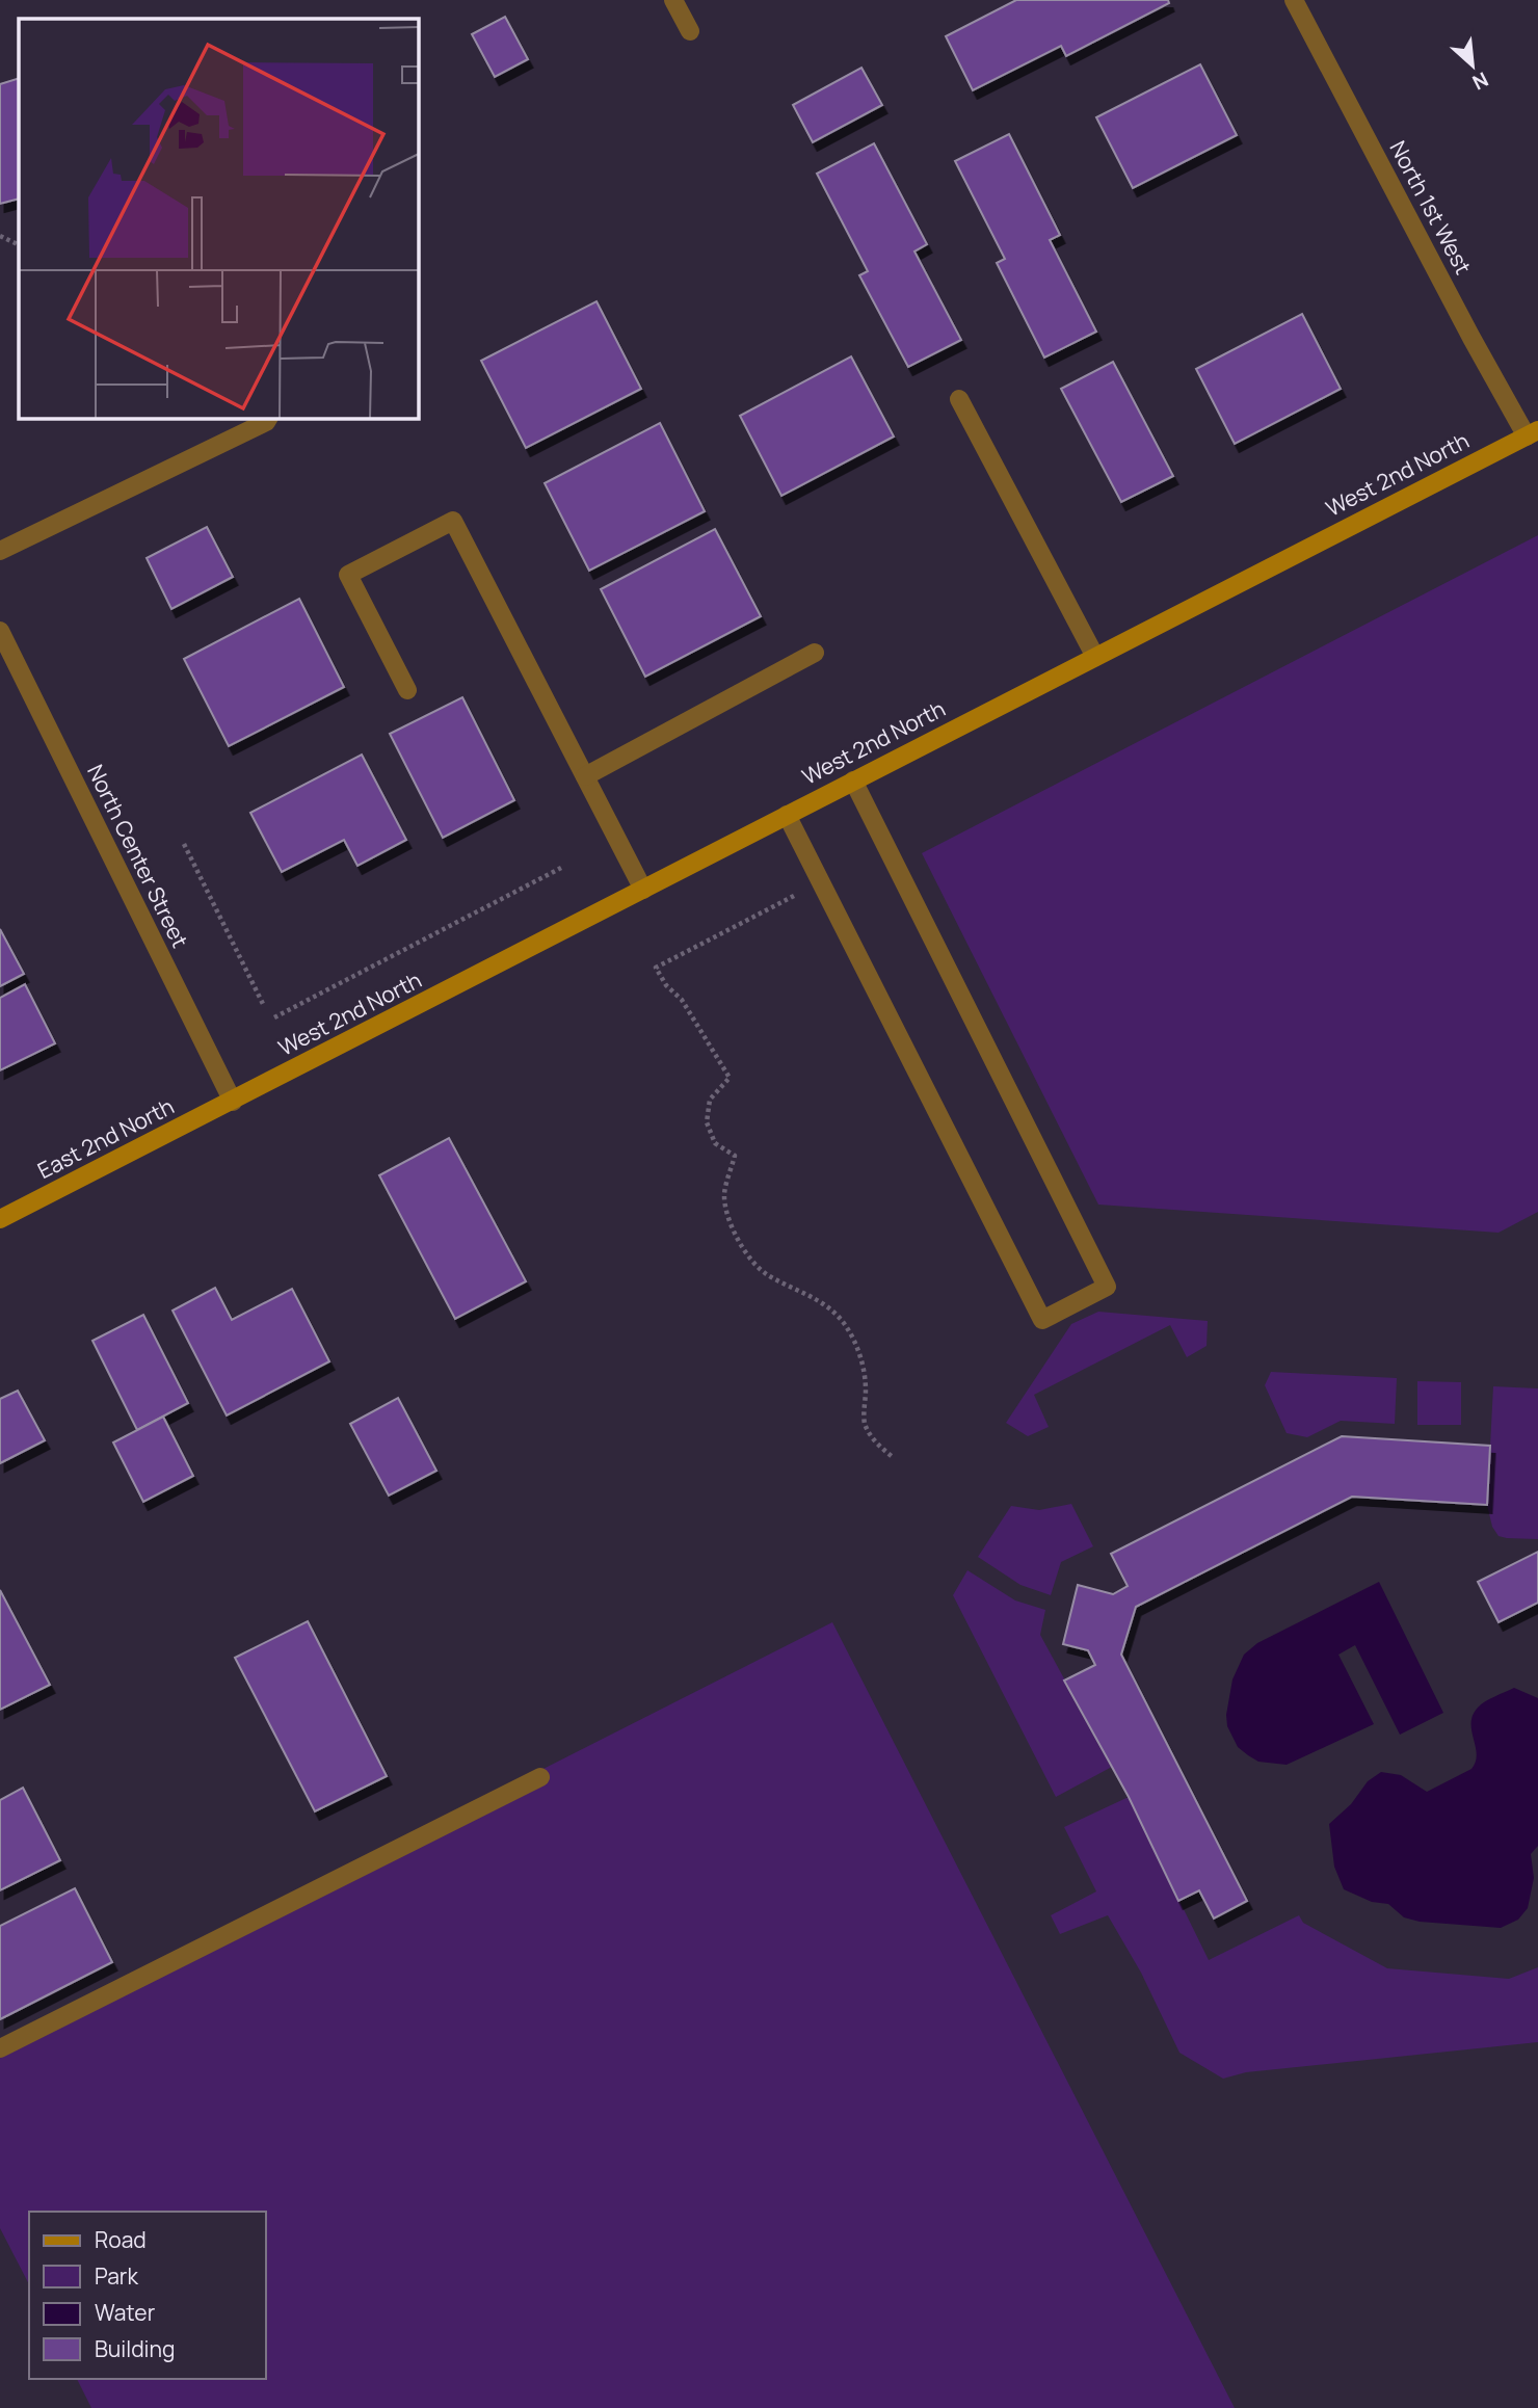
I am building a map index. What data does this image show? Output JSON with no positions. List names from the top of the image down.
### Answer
{
  "streets": {
    "street": [
      "North 1st West",
      "West 2nd North",
      "North Center Street",
      "East 2nd North"
    ]
  },
  "crossings": [
    ["North 1st West", "West 2nd North"],
    ["West 2nd North", "North Center Street"],
    ["West 2nd North", "East 2nd North"],
    ["North Center Street", "East 2nd North"]
  ],
  "legend": [
    "Road",
    "Park",
    "Water",
    "Building"
  ],
  "north": "bottom right"
}
